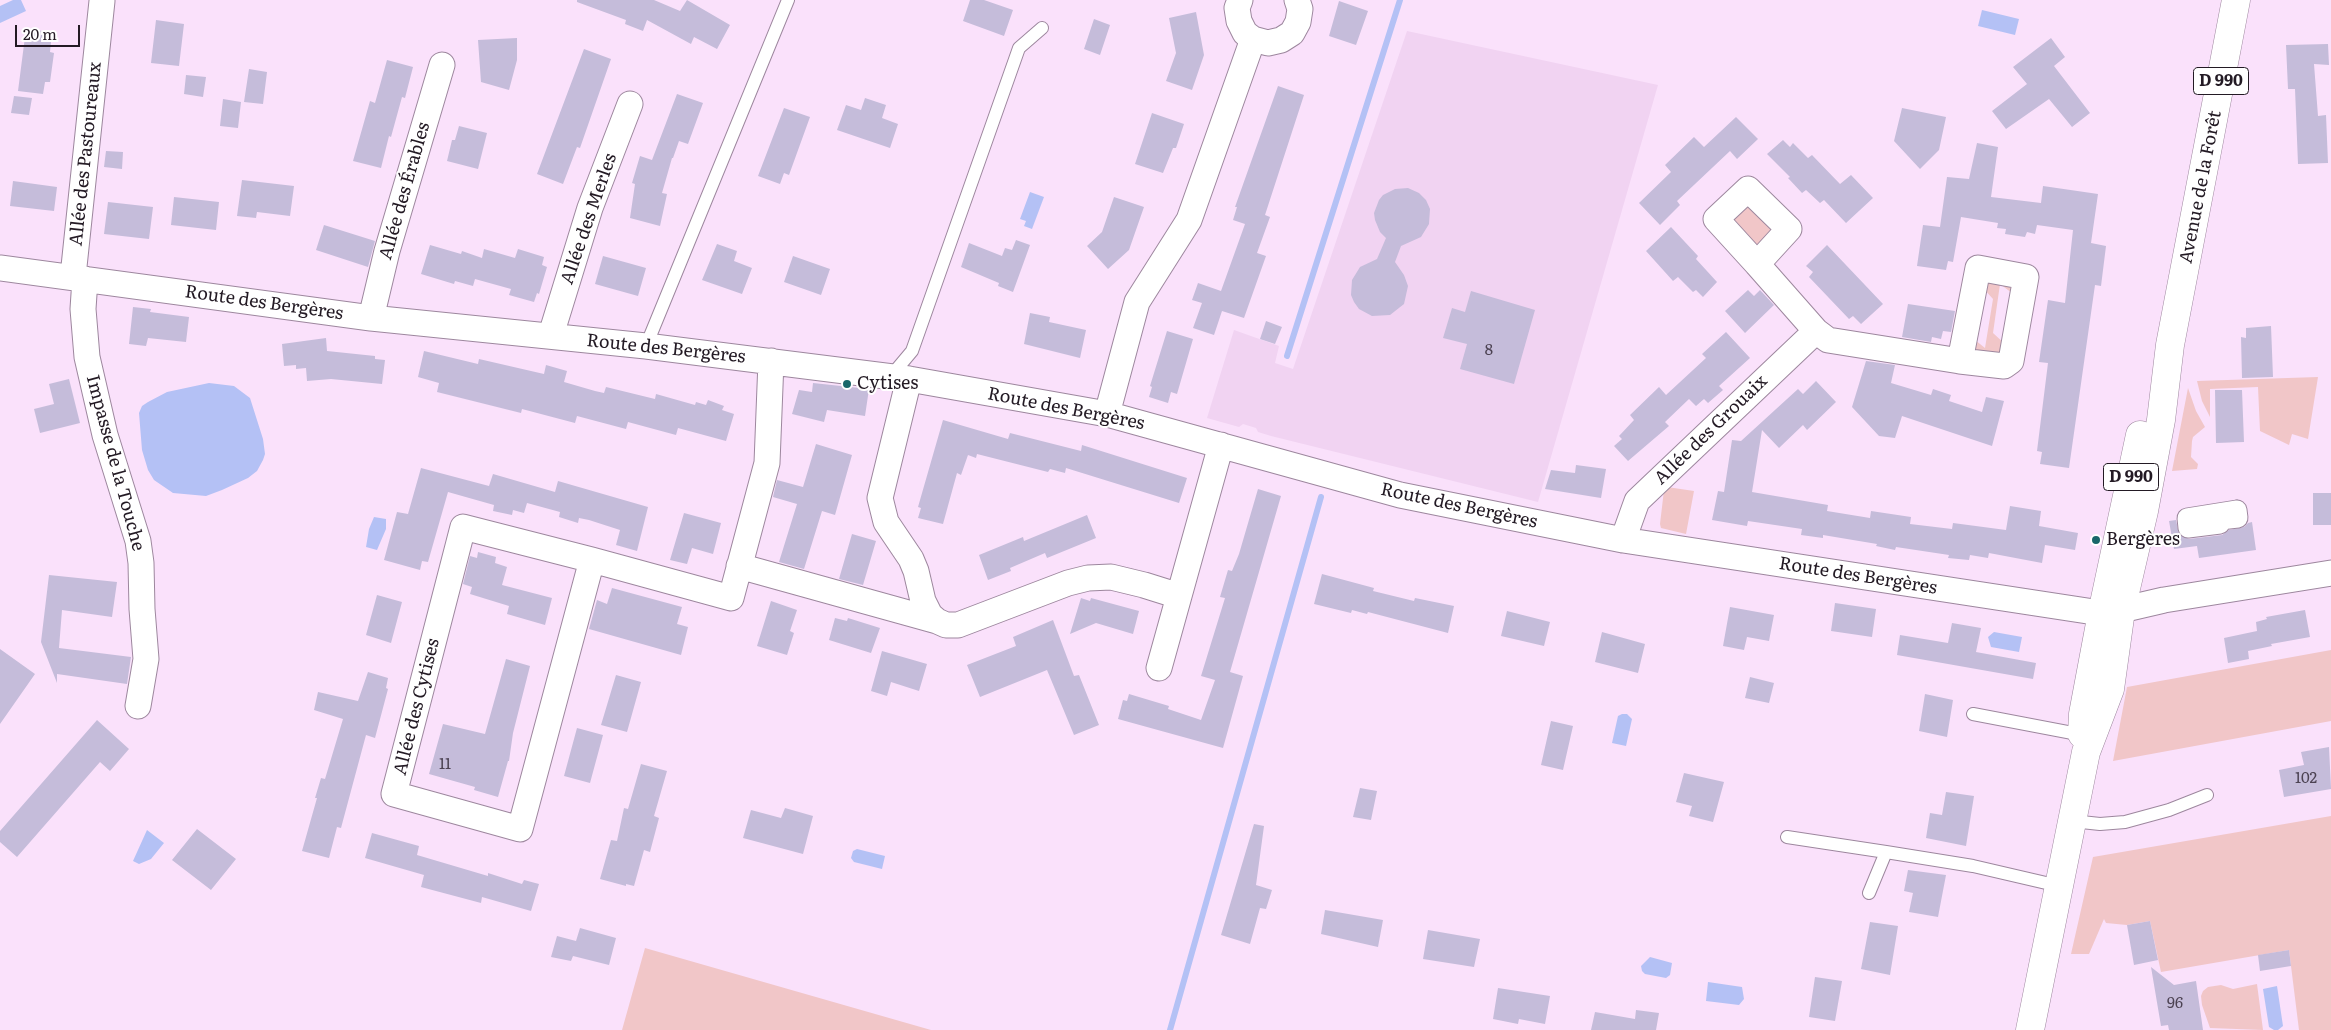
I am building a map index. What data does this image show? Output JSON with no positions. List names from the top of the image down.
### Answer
{
  "streets": {
    "main road": ["D 990", "Avenue de la Forêt"],
    "street": [
      "Allée des Pastoureaux",
      "Allée des Érables",
      "Allée des Merles",
      "Route des Bergères",
      "Allée des Grouaix",
      "Impasse de la Touche",
      "Allée des Cytises"
    ]
  },
  "crossings": [
    ["D 990", "Avenue de la Forêt"],
    ["D 990", "Route des Bergères"],
    ["Allée des Pastoureaux", "Route des Bergères"],
    ["Allée des Pastoureaux", "Impasse de la Touche"],
    ["Avenue de la Forêt", "Route des Bergères"],
    ["Allée des Érables", "Route des Bergères"],
    ["Allée des Merles", "Route des Bergères"],
    ["Route des Bergères", "Allée des Grouaix"],
    ["Route des Bergères", "Impasse de la Touche"],
    ["Route des Bergères", "Allée des Cytises"]
  ],
  "places": ["Cytises", "Bergères"],
  "house_numbers": [
    "8",
    "11",
    "102",
    "96"
  ],
  "scale_bar": "20 m"
}
